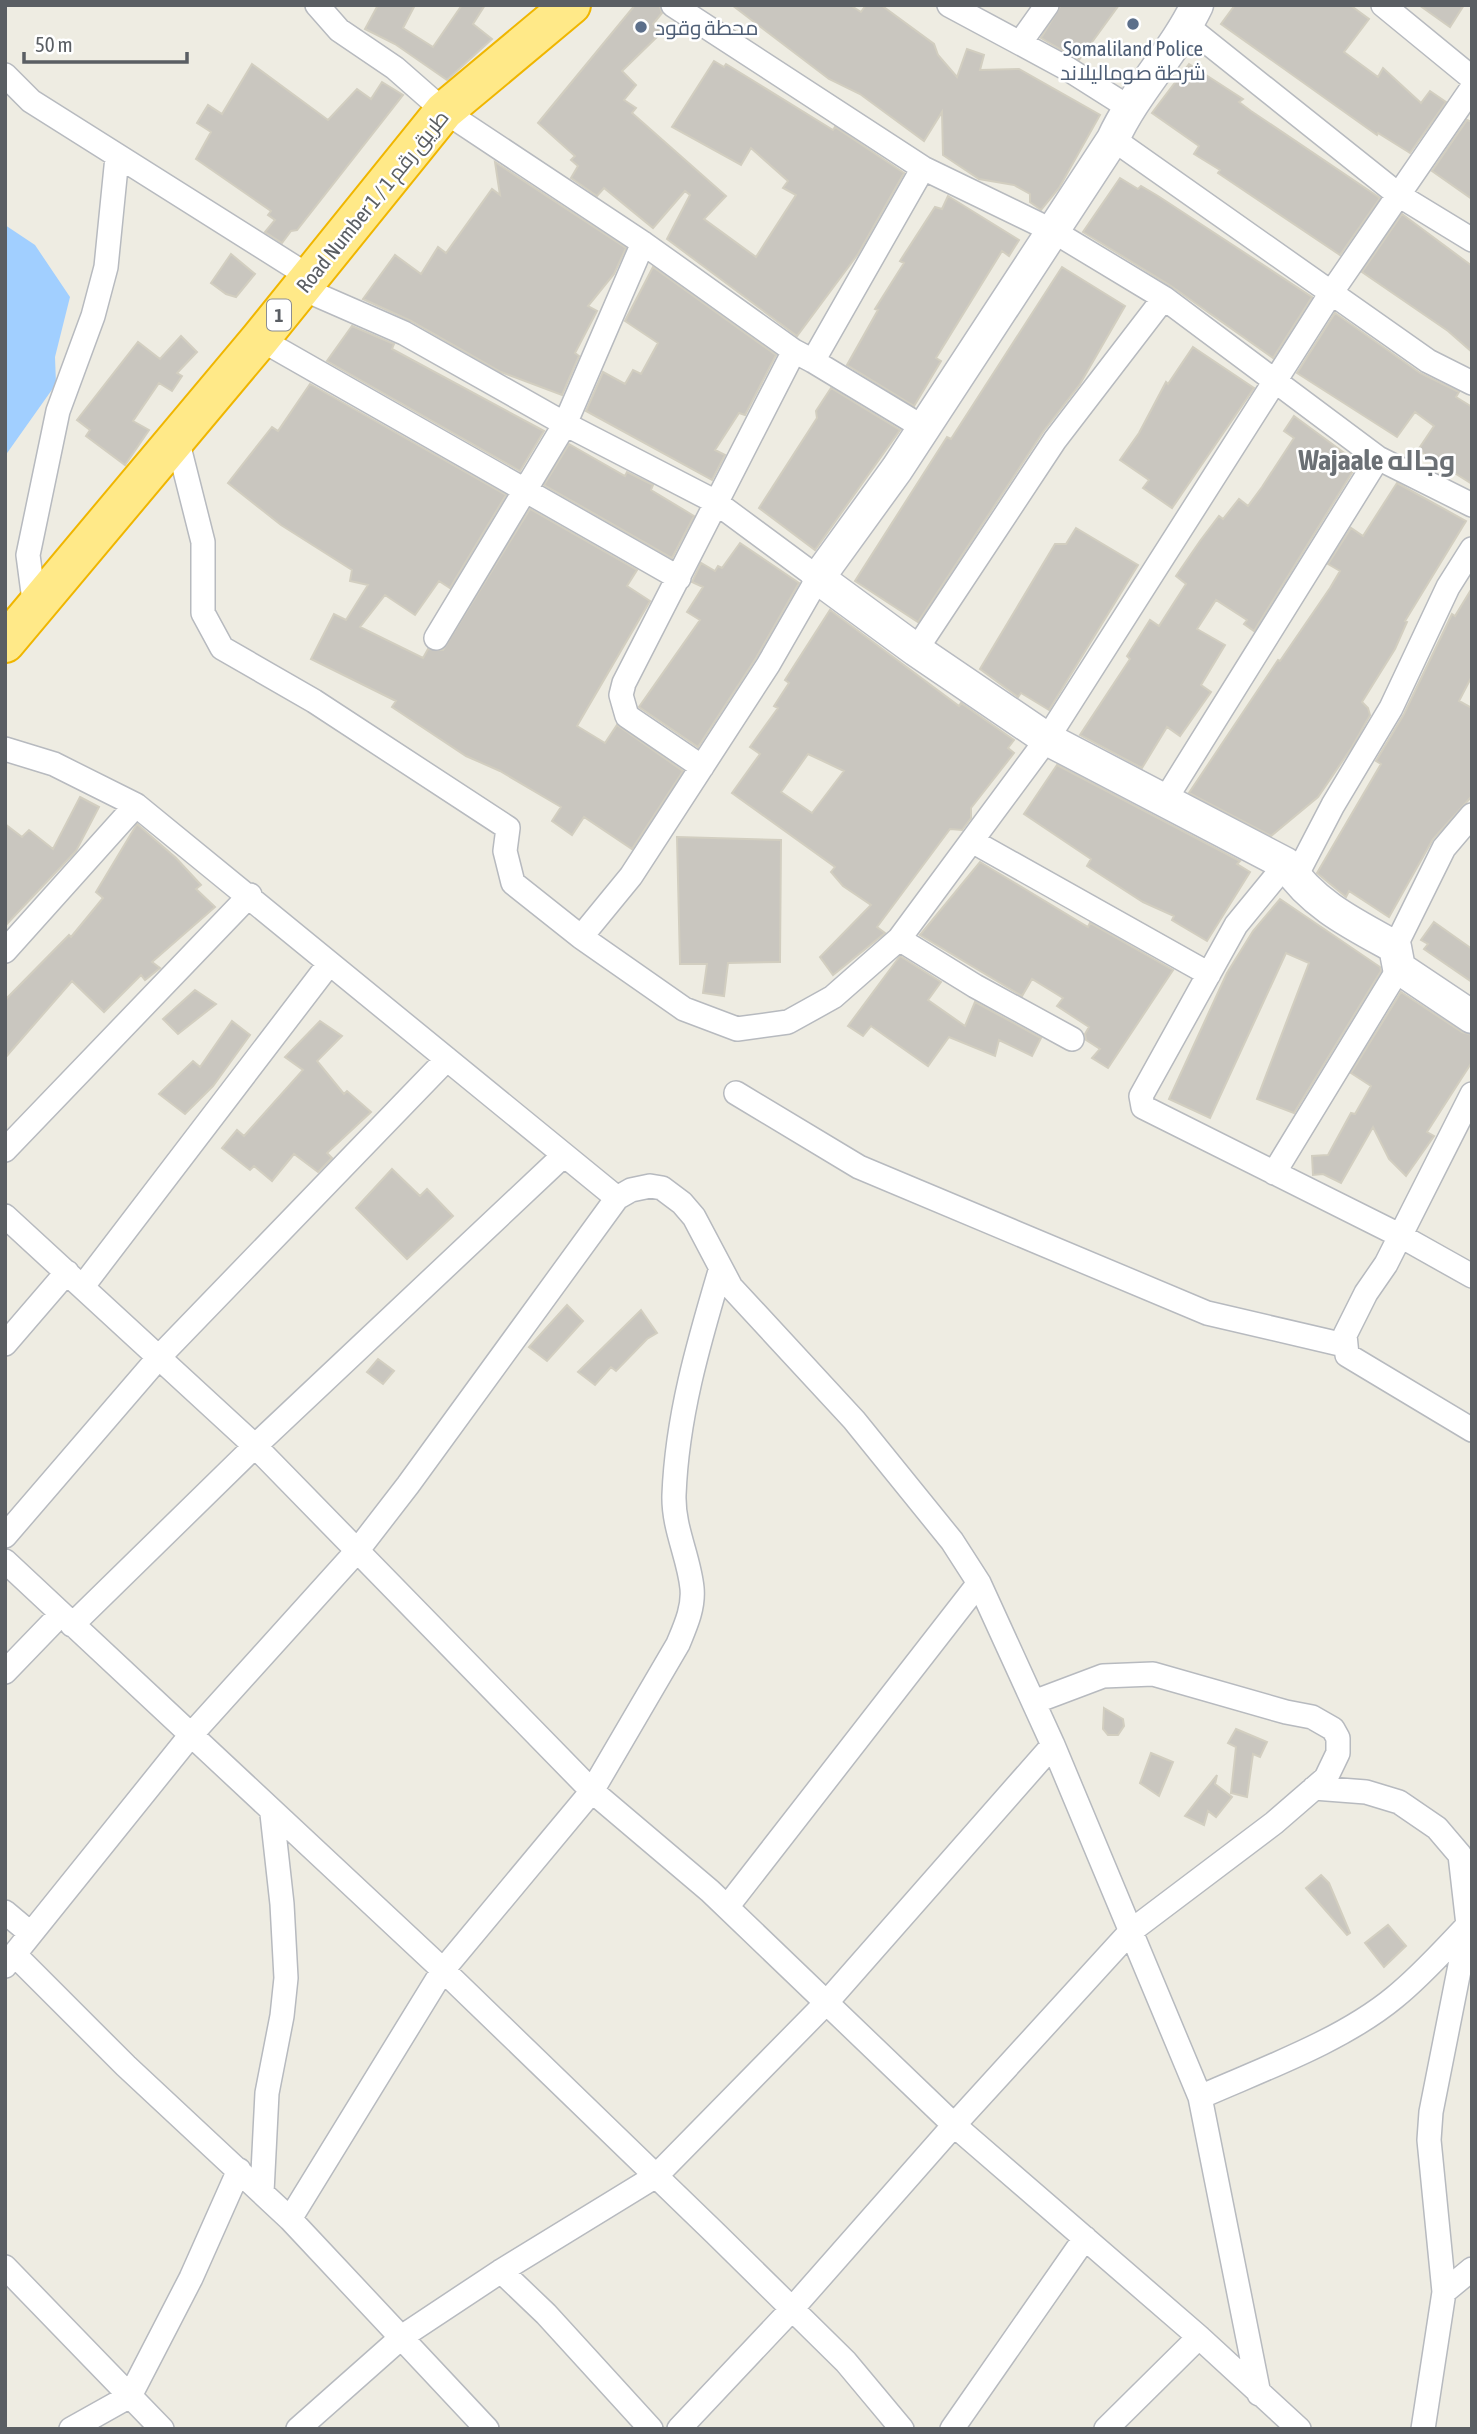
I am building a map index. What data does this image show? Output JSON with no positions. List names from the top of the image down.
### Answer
{
  "streets": {
    "highway": ["Road Number 1 / طريق رقم 1", "1"]
  },
  "districts": ["Wajaale وجاله"],
  "places": ["Somaliland Police شرطة صوماليلاند", "محطة وقود"],
  "scale_bar": "50 m"
}
